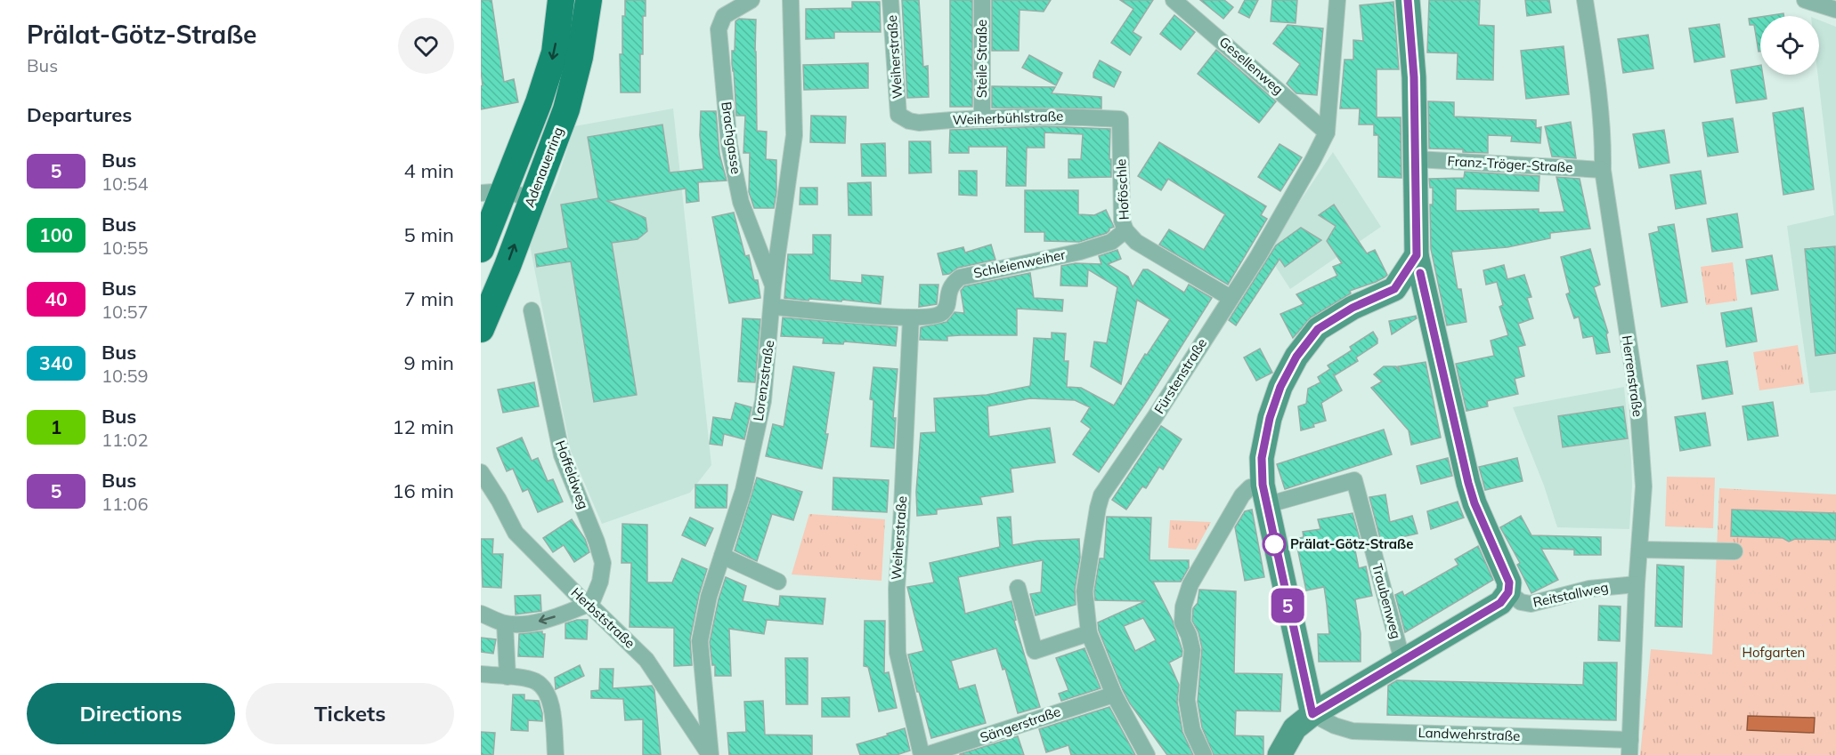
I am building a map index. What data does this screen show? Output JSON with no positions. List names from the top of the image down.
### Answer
{
  "streets": {
    "main road": ["Adenauerring"],
    "street": [
      "Weiherstraße",
      "Steile Straße",
      "Gesellenweg",
      "Weiherbühlstraße",
      "Brachgasse",
      "Franz-Tröger-Straße",
      "Hoföschle",
      "Schleienweiher",
      "Fürstenstraße",
      "Herrenstraße",
      "Lorenzstraße",
      "Hoffeldweg",
      "Reitstallweg",
      "Traubenweg",
      "Herbststraße",
      "Sängerstraße",
      "Landwehrstraße"
    ]
  },
  "crossings": [
    ["Weiherstraße", "Weiherbühlstraße"],
    ["Weiherstraße", "Schleienweiher"],
    ["Steile Straße", "Weiherbühlstraße"],
    ["Gesellenweg", "Fürstenstraße"],
    ["Weiherbühlstraße", "Hoföschle"],
    ["Brachgasse", "Lorenzstraße"],
    ["Franz-Tröger-Straße", "Herrenstraße"],
    ["Hoföschle", "Schleienweiher"],
    ["Hoföschle", "Fürstenstraße"],
    ["Schleienweiher", "Lorenzstraße"],
    ["Fürstenstraße", "Sängerstraße"],
    ["Herrenstraße", "Reitstallweg"],
    ["Herrenstraße", "Landwehrstraße"],
    ["Lorenzstraße", "Herbststraße"],
    ["Hoffeldweg", "Herbststraße"]
  ],
  "parks": ["Hofgarten"],
  "places": ["Prälat-Götz-Straße"],
  "lines": ["bus line 5"],
  "page": {
    "heading": [
      ["Prälat-Götz-Straße", "Bus"],
      "Departures"
    ],
    "on_map": "5",
    "list": [
      {
        "mark": "5",
        "name": "Bus",
        "note": "10:54",
        "value": "4 min"
      },
      {
        "mark": "100",
        "name": "Bus",
        "note": "10:55",
        "value": "5 min"
      },
      {
        "mark": "40",
        "name": "Bus",
        "note": "10:57",
        "value": "7 min"
      },
      {
        "mark": "340",
        "name": "Bus",
        "note": "10:59",
        "value": "9 min"
      },
      {
        "mark": "1",
        "name": "Bus",
        "note": "11:02",
        "value": "12 min"
      },
      {
        "mark": "5",
        "name": "Bus",
        "note": "11:06",
        "value": "16 min"
      }
    ],
    "buttons": ["Directions", "Tickets"]
  }
}
